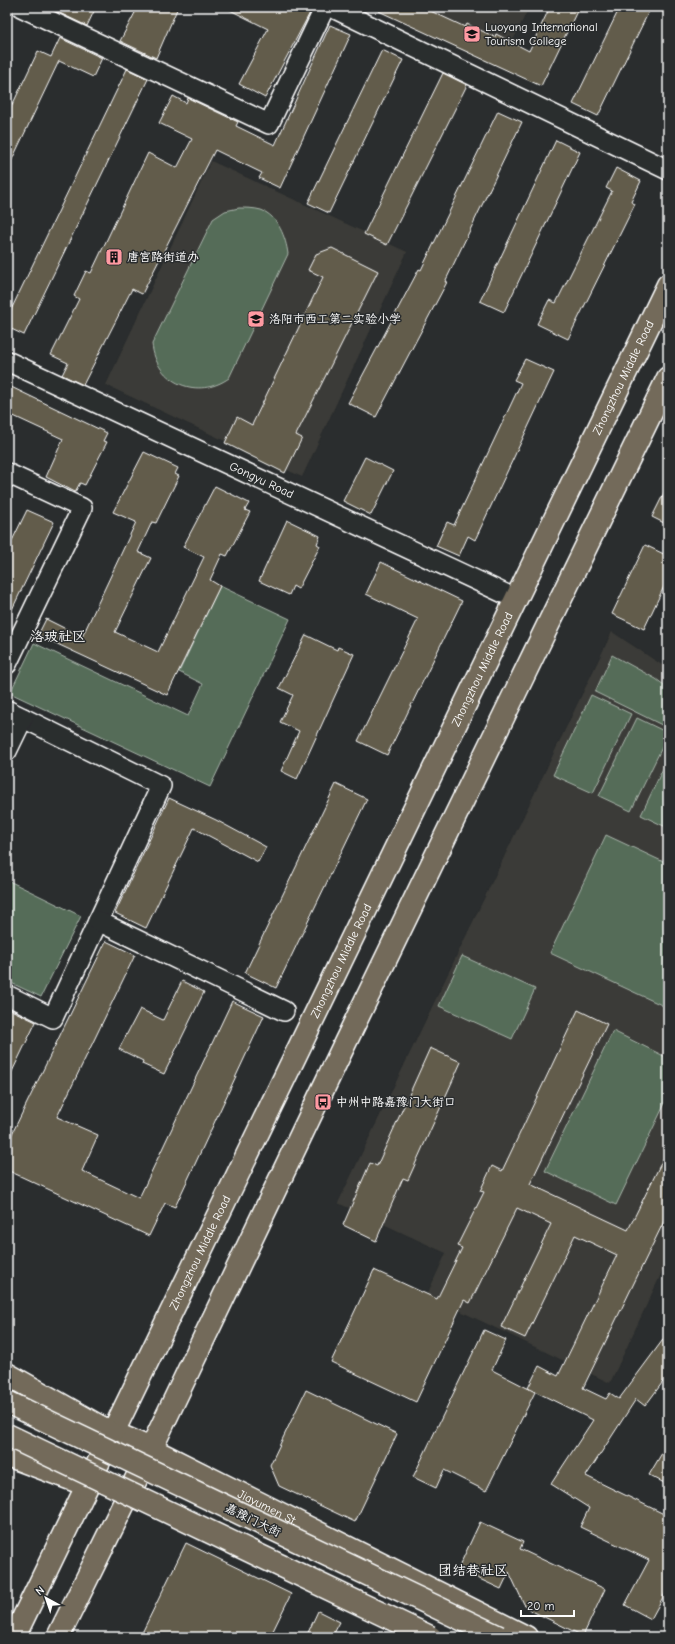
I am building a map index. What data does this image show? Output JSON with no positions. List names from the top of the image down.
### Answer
{
  "streets": {
    "main road": ["Zhongzhou Middle Road", "Jiayumen St.", "嘉豫门大街"],
    "street": ["Gongyu Road"]
  },
  "crossings": [
    ["Zhongzhou Middle Road", "Gongyu Road"],
    ["Zhongzhou Middle Road", "Jiayumen St."]
  ],
  "districts": ["洛玻社区", "团结巷社区"],
  "places": {
    "school or university": ["Luoyang International Tourism College", "洛阳市西工第二实验小学"],
    "building": ["唐宫路街道办"],
    "bus stop": ["中州中路嘉豫门大街口"]
  },
  "scale_bar": "20 m",
  "north": "top left"
}
